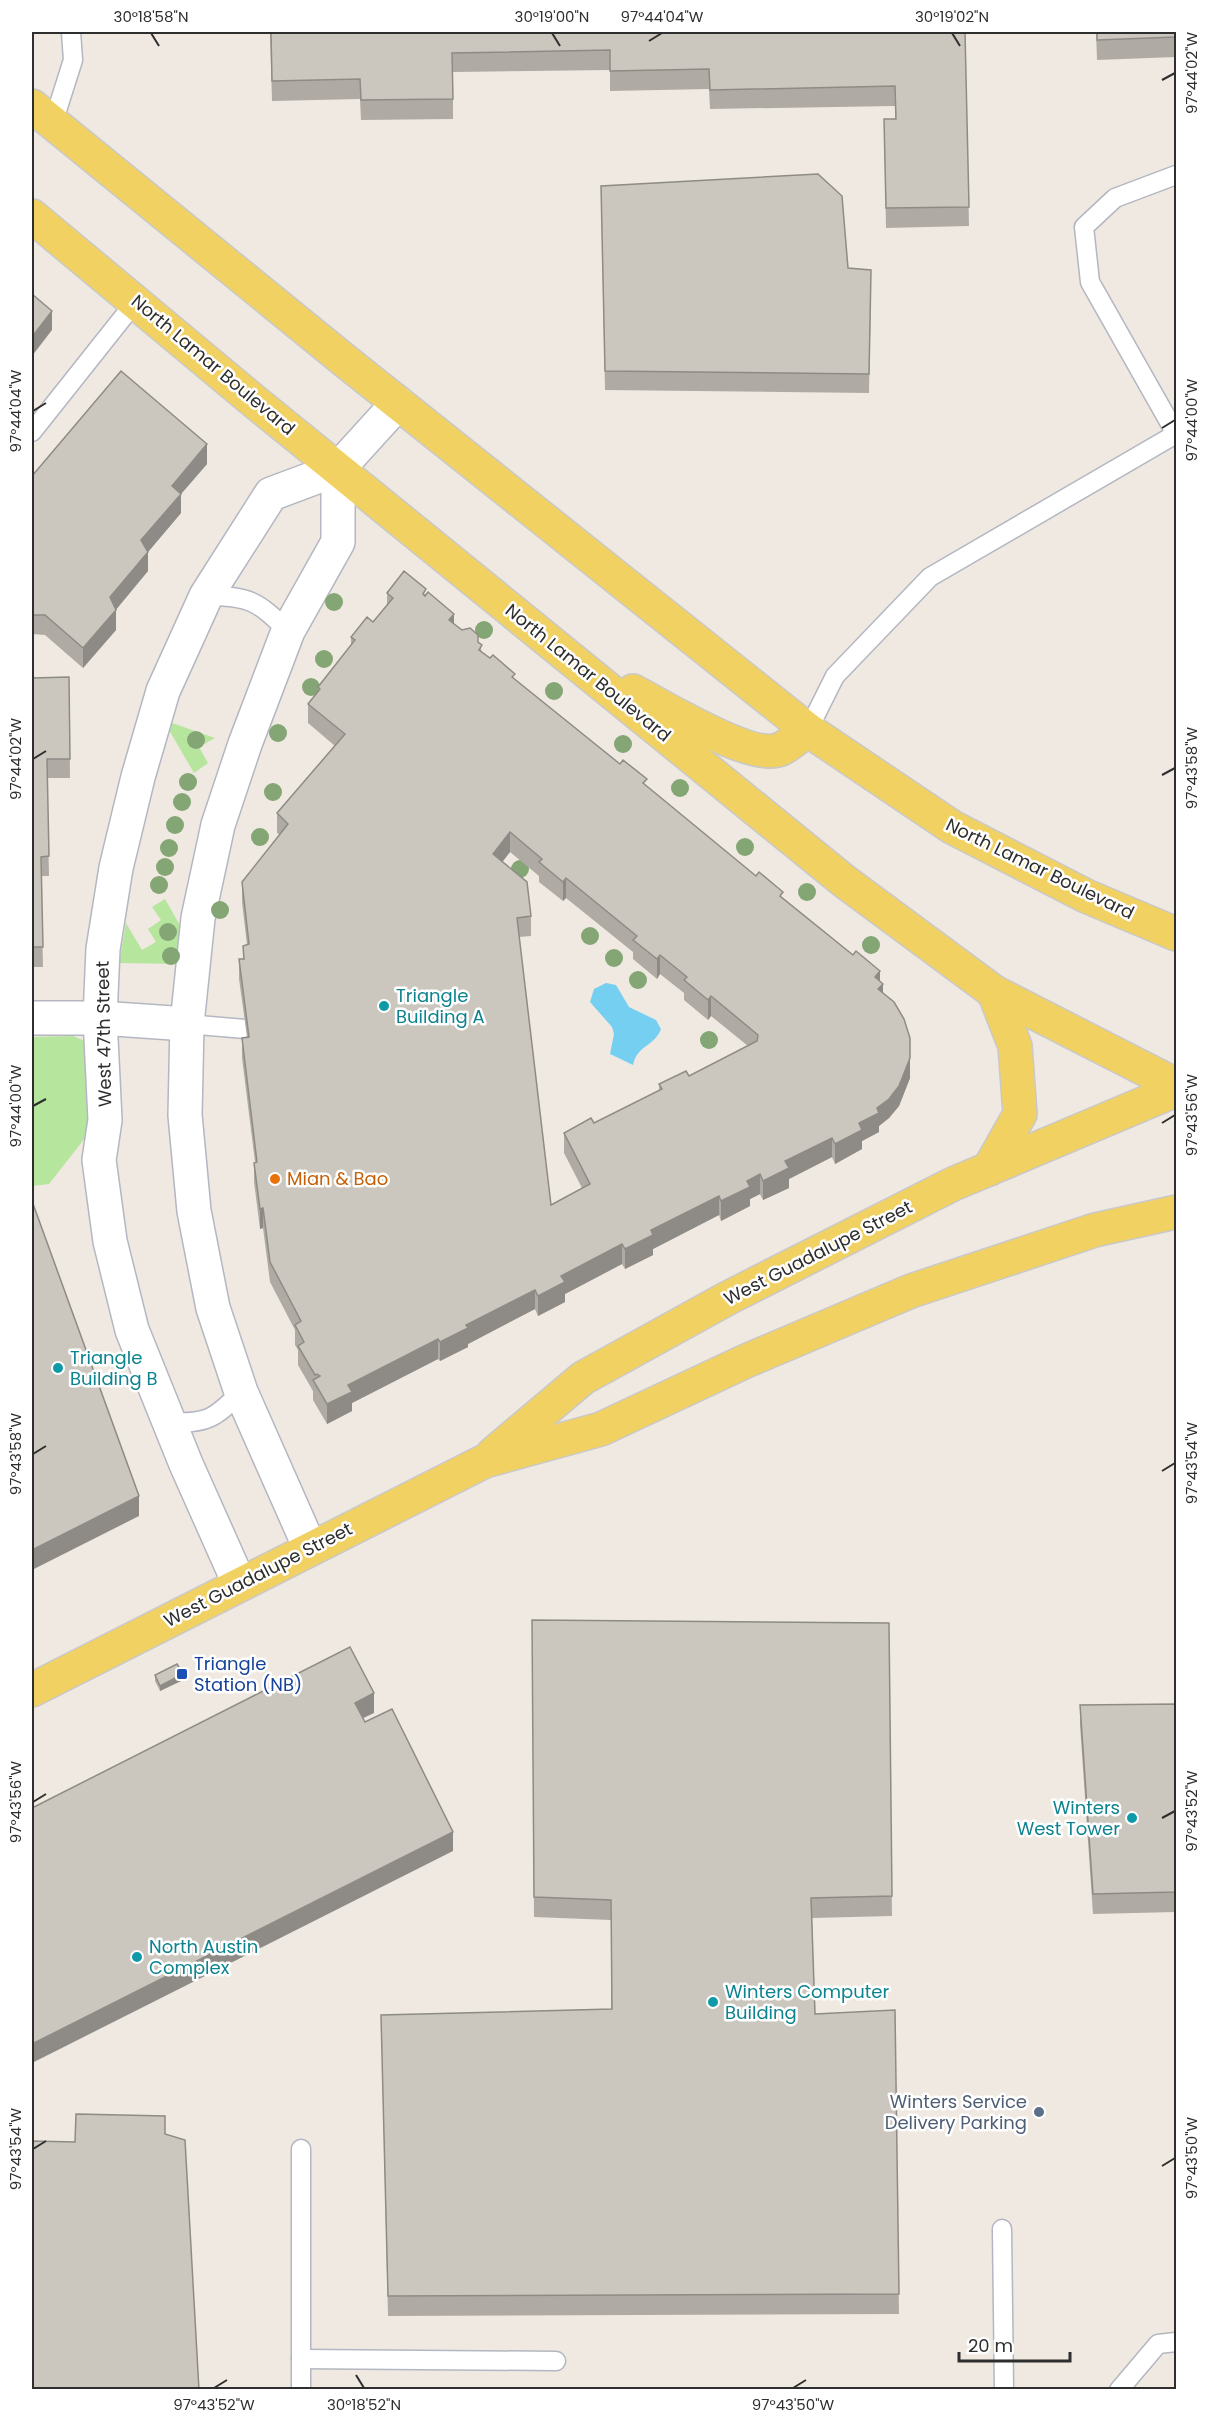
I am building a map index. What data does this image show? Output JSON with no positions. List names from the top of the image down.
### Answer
{
  "streets": {
    "main road": ["North Lamar Boulevard", "West Guadalupe Street"],
    "street": ["West 47th Street"]
  },
  "crossings": [
    ["North Lamar Boulevard", "West 47th Street"],
    ["West 47th Street", "West Guadalupe Street"]
  ],
  "places": {
    "other": [
      "Triangle Building A",
      "Mian & Bao",
      "Triangle Building B",
      "Winters West Tower",
      "North Austin Complex",
      "Winters Computer Building",
      "Winters Service Delivery Parking"
    ],
    "transit": ["Triangle Station (NB)"]
  },
  "scale_bar": "20 m",
  "coordinates": [
    "30°18'58\"N",
    "30°19'00\"N",
    "97°44'04\"W",
    "30°19'02\"N",
    "97°44'02\"W",
    "97°44'00\"W",
    "97°43'58\"W",
    "97°43'56\"W",
    "97°43'54\"W",
    "97°43'52\"W",
    "97°43'50\"W",
    "30°18'52\"N"
  ]
}
